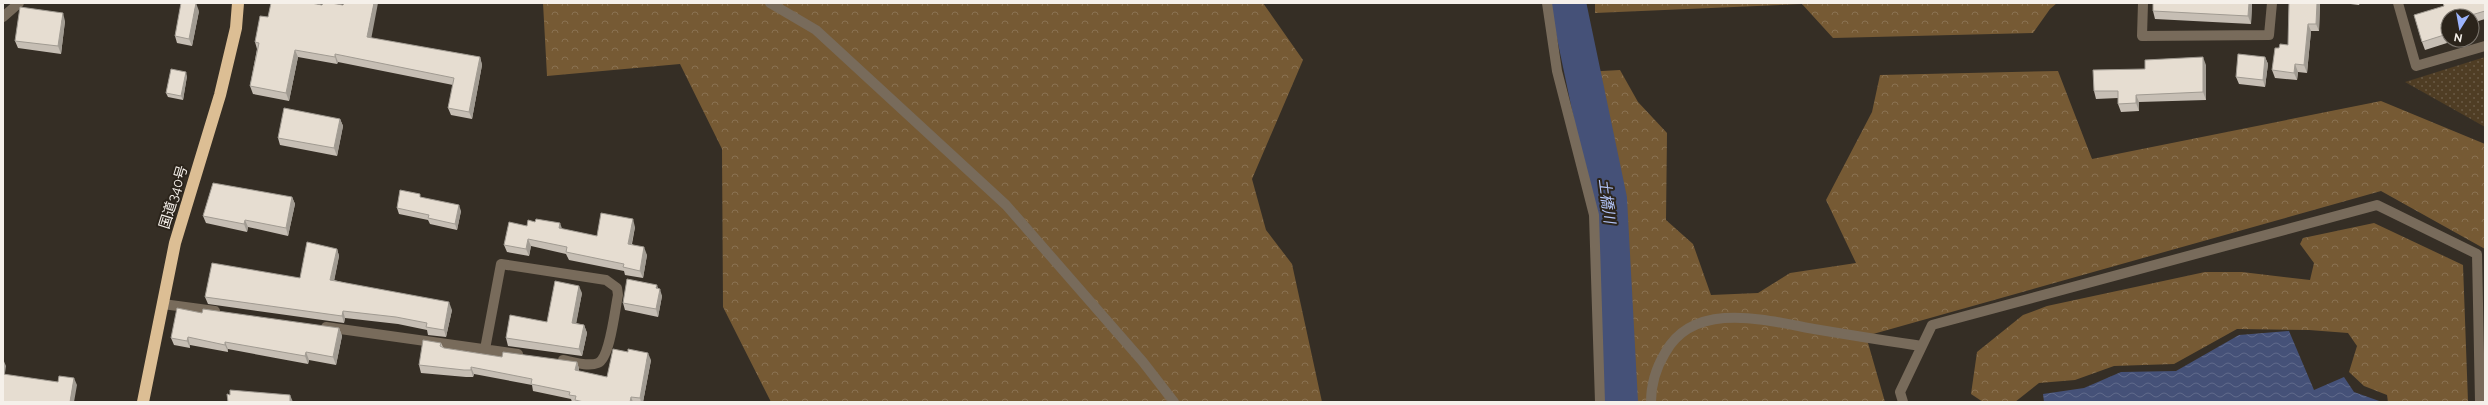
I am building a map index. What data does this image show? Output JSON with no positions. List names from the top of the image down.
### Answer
{
  "streets": {
    "highway": ["国道340号"]
  },
  "water": ["土橋川"],
  "north": "bottom"
}
